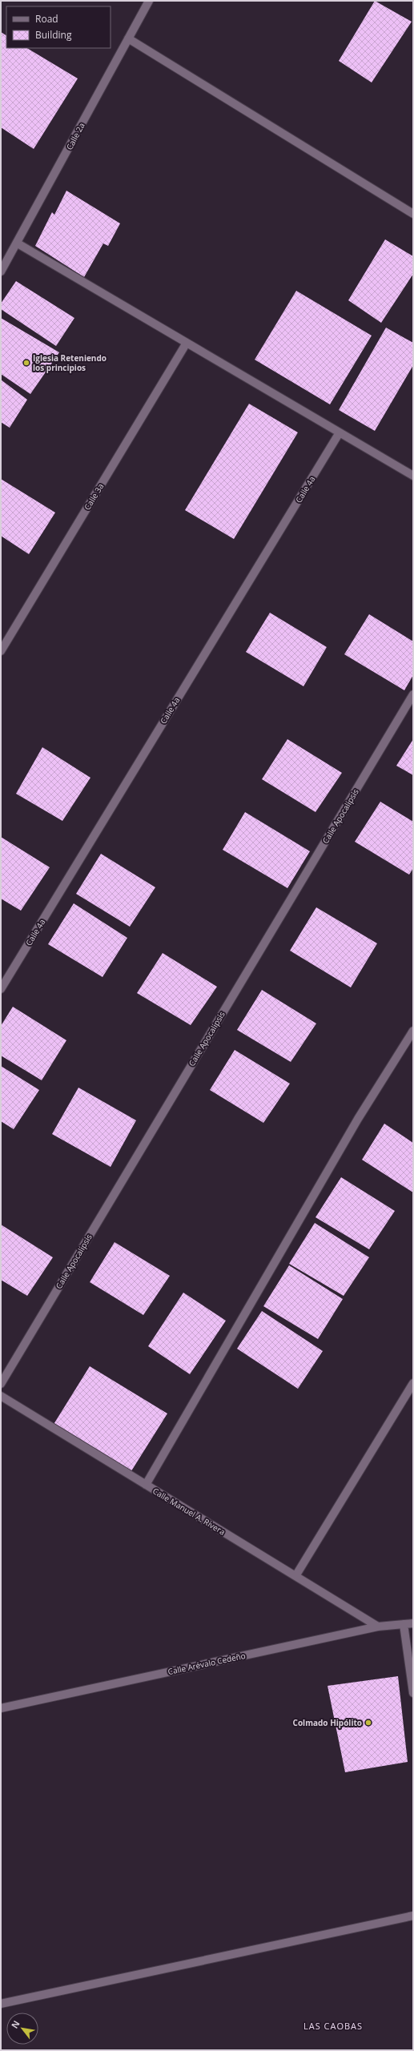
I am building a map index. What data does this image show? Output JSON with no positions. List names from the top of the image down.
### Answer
{
  "streets": {
    "street": [
      "Calle 2a",
      "Calle 4a",
      "Calle 3a",
      "Calle Apocalipsis",
      "Calle Manuel A. Rivera",
      "Calle Arévalo Cedeño"
    ]
  },
  "crossings": [
    ["Calle Manuel A. Rivera", "Calle Arévalo Cedeño"]
  ],
  "districts": ["LAS CAOBAS"],
  "places": ["Iglesia Reteniendo los principios", "Colmado Hipólito"],
  "legend": ["Road", "Building"],
  "north": "top left"
}
